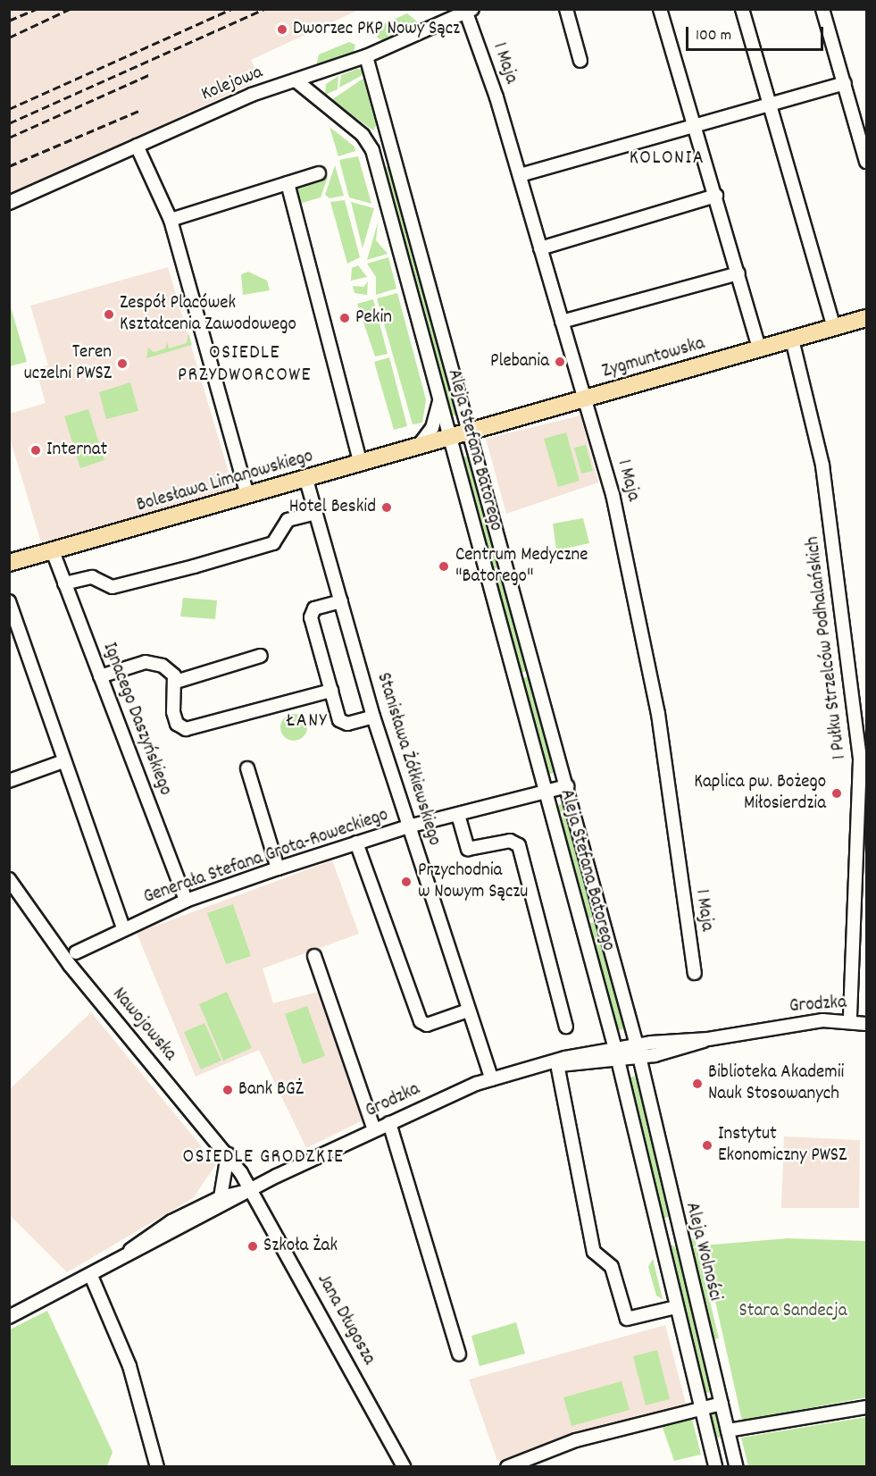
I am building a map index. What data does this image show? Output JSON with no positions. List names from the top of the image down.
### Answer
{
  "streets": {
    "main road": ["Zygmuntowska", "Bolesława Limanowskiego"],
    "street": [
      "1 Maja",
      "Kolejowa",
      "Aleja Stefana Batorego",
      "1 Pułku Strzelców Podhalańskich",
      "Ignacego Daszyńskiego",
      "Stanisława Żółkiewskiego",
      "Generała Stefana Grota-Roweckiego",
      "Grodzka",
      "Nawojowska",
      "Aleja Wolności",
      "Jana Długosza"
    ]
  },
  "crossings": [
    ["1 Maja", "Kolejowa"],
    ["1 Maja", "Zygmuntowska"],
    ["Kolejowa", "Aleja Stefana Batorego"],
    ["Zygmuntowska", "Aleja Stefana Batorego"],
    ["Zygmuntowska", "Bolesława Limanowskiego"],
    ["Zygmuntowska", "1 Pułku Strzelców Podhalańskich"],
    ["Aleja Stefana Batorego", "Bolesława Limanowskiego"],
    ["Aleja Stefana Batorego", "Generała Stefana Grota-Roweckiego"],
    ["Aleja Stefana Batorego", "Grodzka"],
    ["Aleja Stefana Batorego", "Aleja Wolności"],
    ["Bolesława Limanowskiego", "Ignacego Daszyńskiego"],
    ["Bolesława Limanowskiego", "Stanisława Żółkiewskiego"],
    ["1 Pułku Strzelców Podhalańskich", "Grodzka"],
    ["Ignacego Daszyńskiego", "Generała Stefana Grota-Roweckiego"],
    ["Stanisława Żółkiewskiego", "Generała Stefana Grota-Roweckiego"],
    ["Stanisława Żółkiewskiego", "Grodzka"],
    ["Grodzka", "Nawojowska"],
    ["Grodzka", "Aleja Wolności"],
    ["Grodzka", "Jana Długosza"],
    ["Nawojowska", "Jana Długosza"]
  ],
  "districts": [
    "KOLONIA",
    "OSIEDLE PRZYDWORCOWE",
    "ŁANY",
    "OSIEDLE GRODZKIE"
  ],
  "parks": ["Stara Sandecja"],
  "places": [
    "Dworzec PKP Nowy Sącz",
    "Zespół Placówek Kształcenia Zawodowego",
    "Pekin",
    "Plebania",
    "Teren uczelni PWSZ",
    "Internat",
    "Hotel Beskid",
    "Centrum Medyczne \"Batorego\"",
    "Kaplica pw. Bożego Miłosierdzia",
    "Przychodnia w Nowym Sączu",
    "Biblioteka Akademii Nauk Stosowanych",
    "Bank BGŻ",
    "Instytut Ekonomiczny PWSZ",
    "Szkoła Żak"
  ],
  "scale_bar": "100 m"
}
